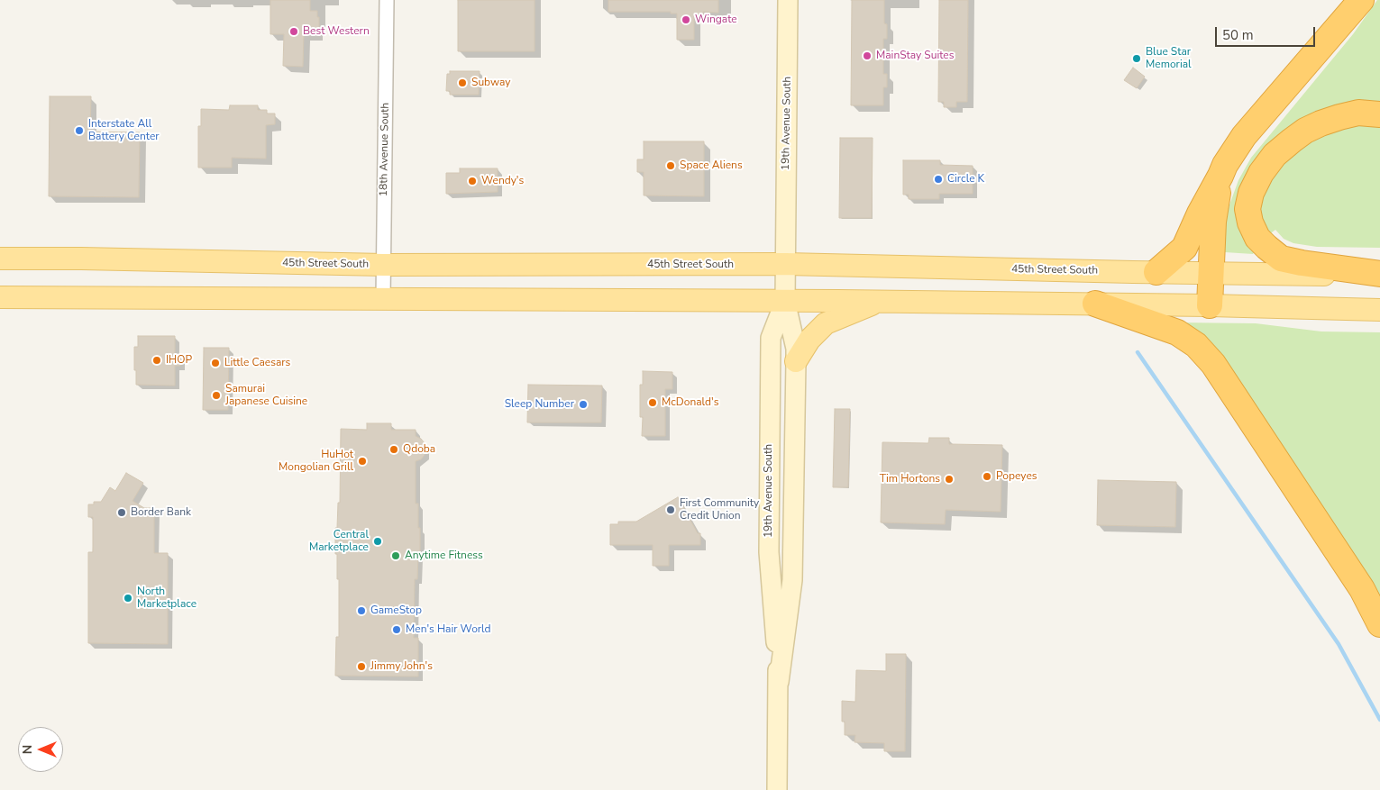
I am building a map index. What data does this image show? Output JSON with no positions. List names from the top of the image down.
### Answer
{
  "streets": {
    "main road": ["45th Street South"],
    "street": ["19th Avenue South", "18th Avenue South"]
  },
  "crossings": [
    ["19th Avenue South", "45th Street South"],
    ["18th Avenue South", "45th Street South"]
  ],
  "places": [
    "Wingate",
    "Best Western",
    "MainStay Suites",
    "Blue Star Memorial",
    "Subway",
    "Interstate All Battery Center",
    "Space Aliens",
    "Circle K",
    "Wendy's",
    "IHOP",
    "Little Caesars",
    "Samurai Japanese Cuisine",
    "McDonald's",
    "Sleep Number",
    "Qdoba",
    "HuHot Mongolian Grill",
    "Popeyes",
    "Tim Hortons",
    "First Community Credit Union",
    "Border Bank",
    "Central Marketplace",
    "Anytime Fitness",
    "North Marketplace",
    "GameStop",
    "Men's Hair World",
    "Jimmy John's"
  ],
  "scale_bar": "50 m",
  "north": "left"
}
